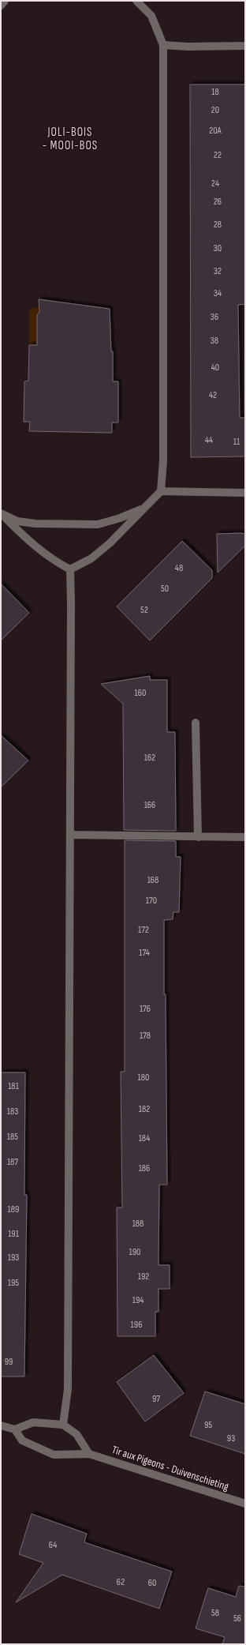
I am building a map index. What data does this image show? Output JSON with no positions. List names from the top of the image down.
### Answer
{
  "streets": {
    "street": ["Tir aux Pigeons - Duivenschieting"]
  },
  "districts": ["JOLI-BOIS - MOOI-BOS"],
  "house_numbers": [
    "18",
    "20",
    "20A",
    "22",
    "24",
    "26",
    "28",
    "30",
    "32",
    "34",
    "36",
    "38",
    "40",
    "42",
    "44",
    "11",
    "48",
    "50",
    "52",
    "160",
    "162",
    "166",
    "168",
    "170",
    "172",
    "174",
    "176",
    "178",
    "180",
    "181",
    "182",
    "183",
    "185",
    "184",
    "187",
    "186",
    "189",
    "188",
    "191",
    "190",
    "193",
    "192",
    "195",
    "194",
    "196",
    "99",
    "97",
    "95",
    "93",
    "64",
    "62",
    "60",
    "58",
    "56"
  ]
}
